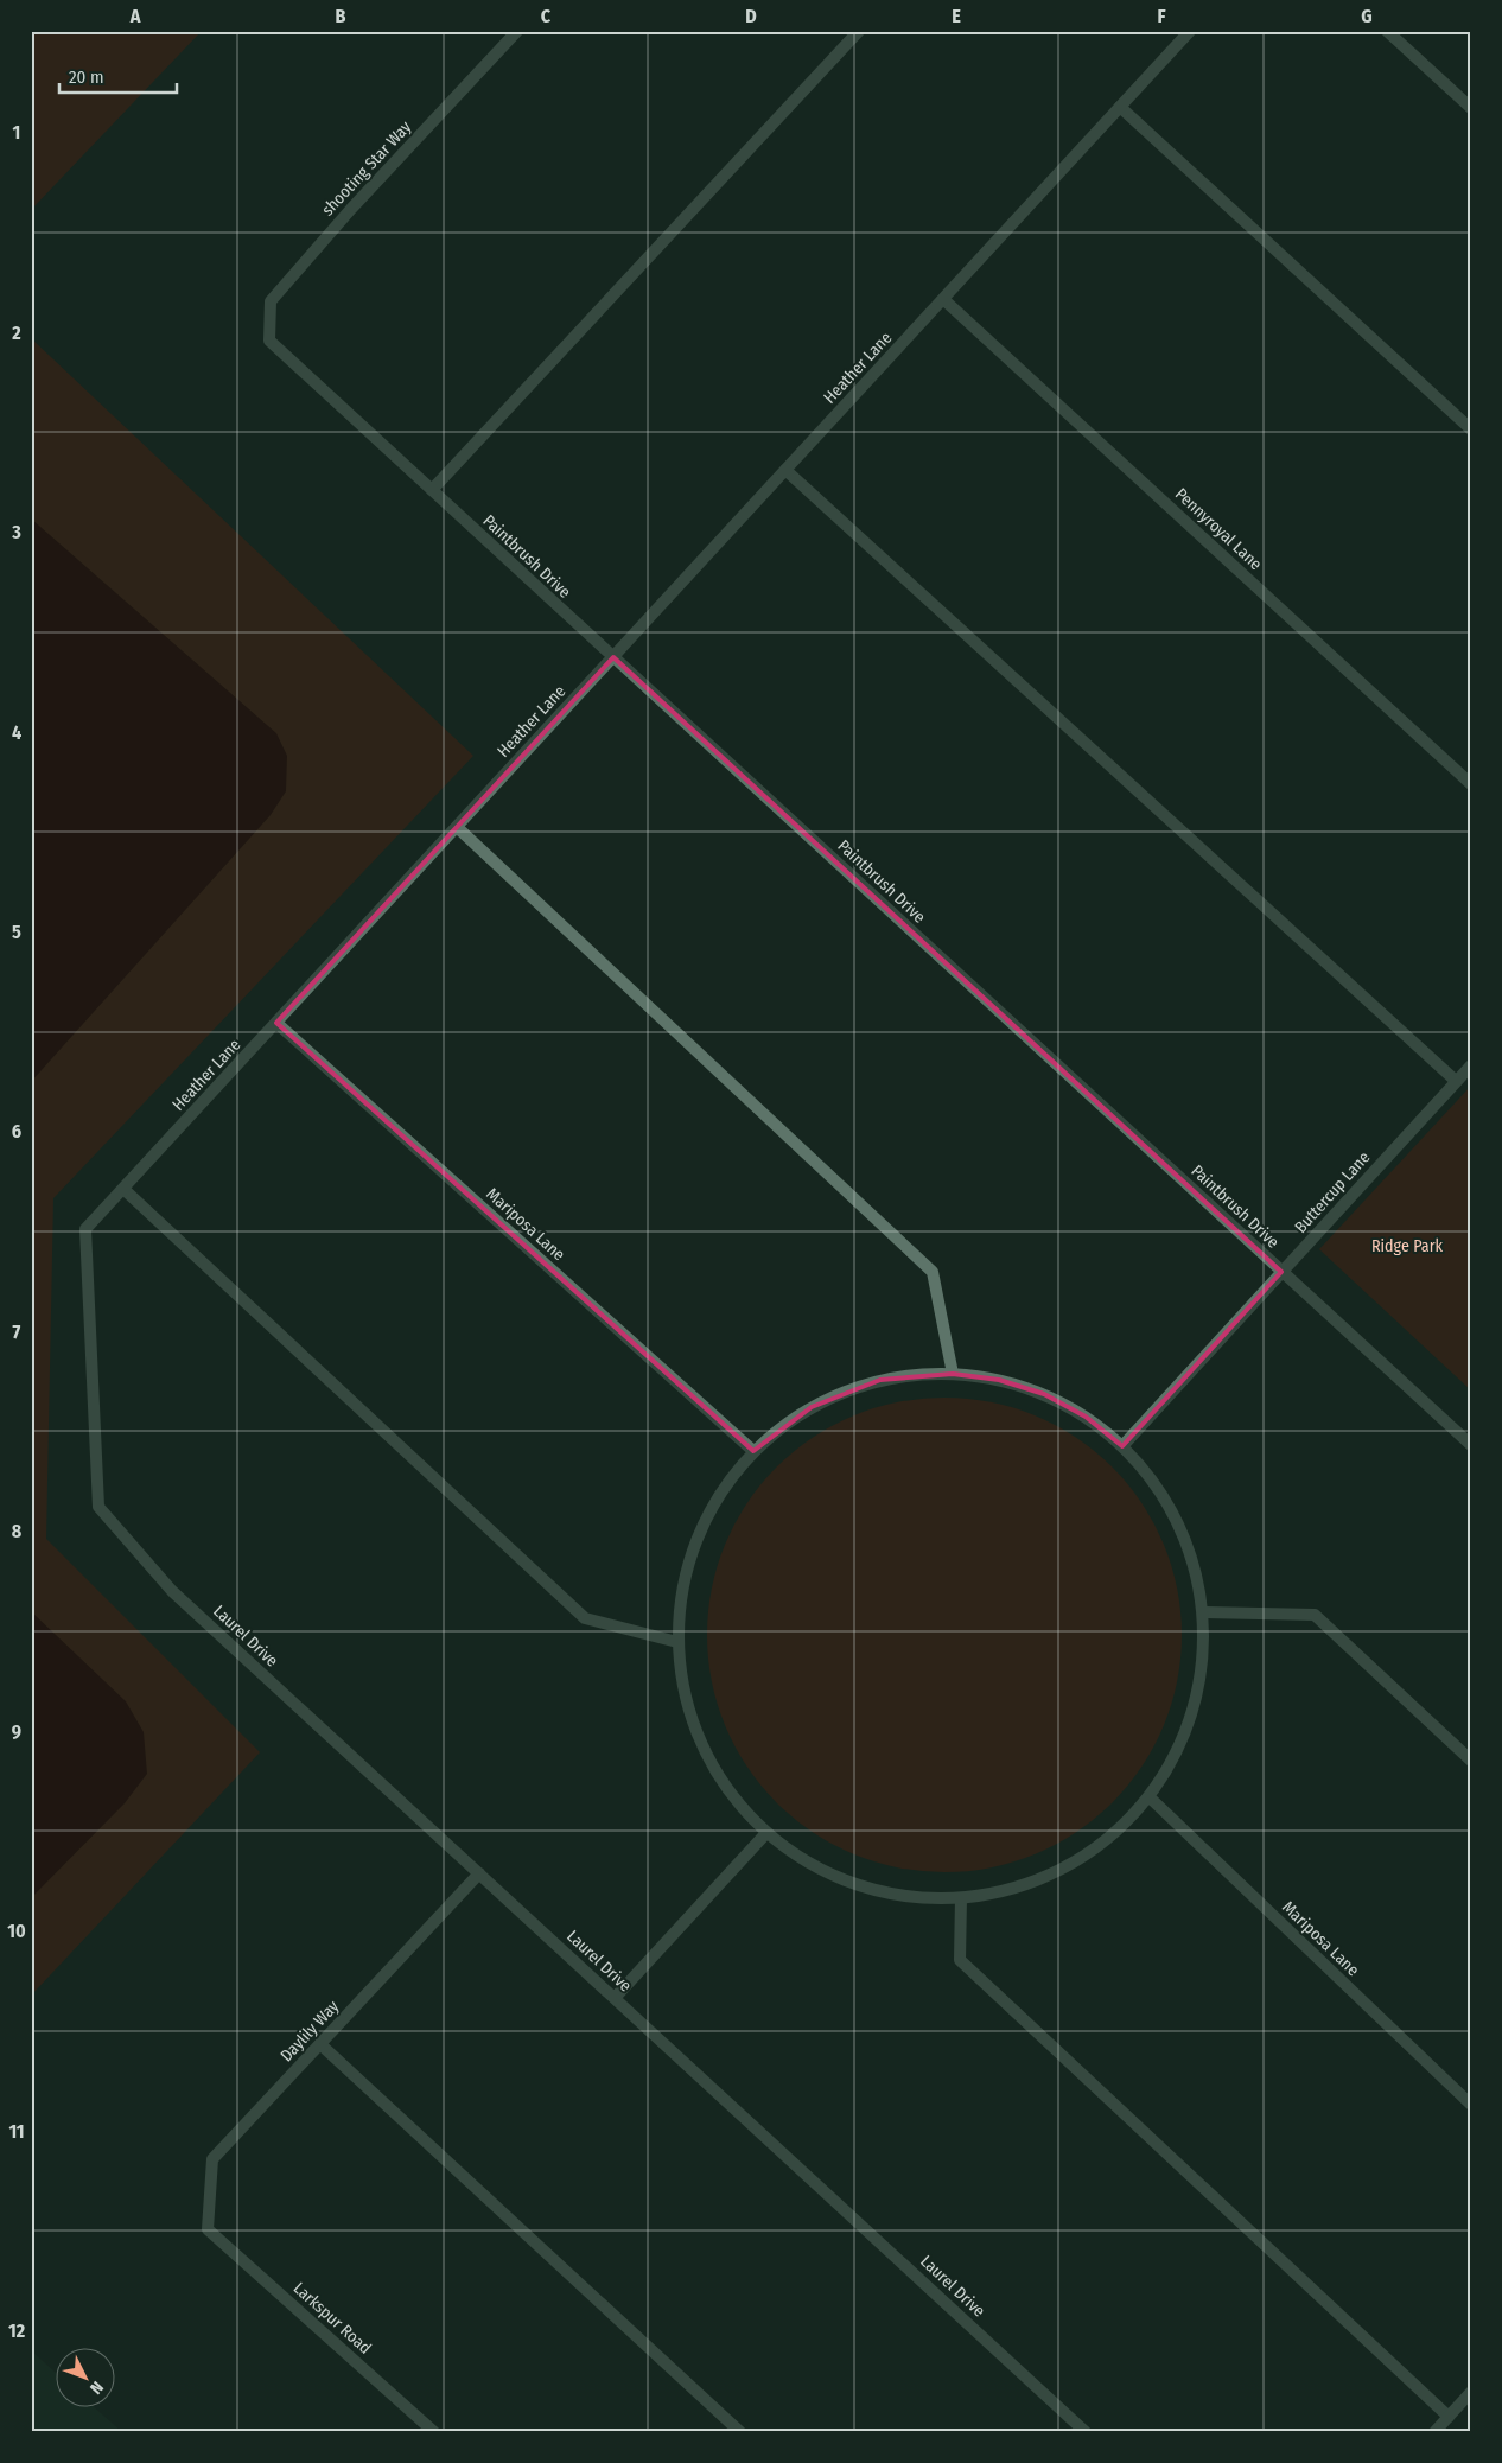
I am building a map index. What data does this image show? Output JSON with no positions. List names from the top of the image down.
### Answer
{
  "streets": {
    "street": [
      "shooting Star Way",
      "Heather Lane",
      "Pennyroyal Lane",
      "Paintbrush Drive",
      "Buttercup Lane",
      "Mariposa Lane",
      "Laurel Drive",
      "Daylily Way",
      "Larkspur Road"
    ]
  },
  "crossings": [
    ["shooting Star Way", "Paintbrush Drive"],
    ["Heather Lane", "Pennyroyal Lane"],
    ["Heather Lane", "Paintbrush Drive"],
    ["Heather Lane", "Mariposa Lane"],
    ["Heather Lane", "Laurel Drive"],
    ["Paintbrush Drive", "Buttercup Lane"],
    ["Laurel Drive", "Daylily Way"],
    ["Daylily Way", "Larkspur Road"]
  ],
  "parks": ["Ridge Park"],
  "scale_bar": "20 m",
  "north": "bottom right",
  "grid": {
    "columns": [
      "A",
      "B",
      "C",
      "D",
      "E",
      "F",
      "G"
    ],
    "rows": [
      "1",
      "2",
      "3",
      "4",
      "5",
      "6",
      "7",
      "8",
      "9",
      "10",
      "11",
      "12"
    ]
  }
}
